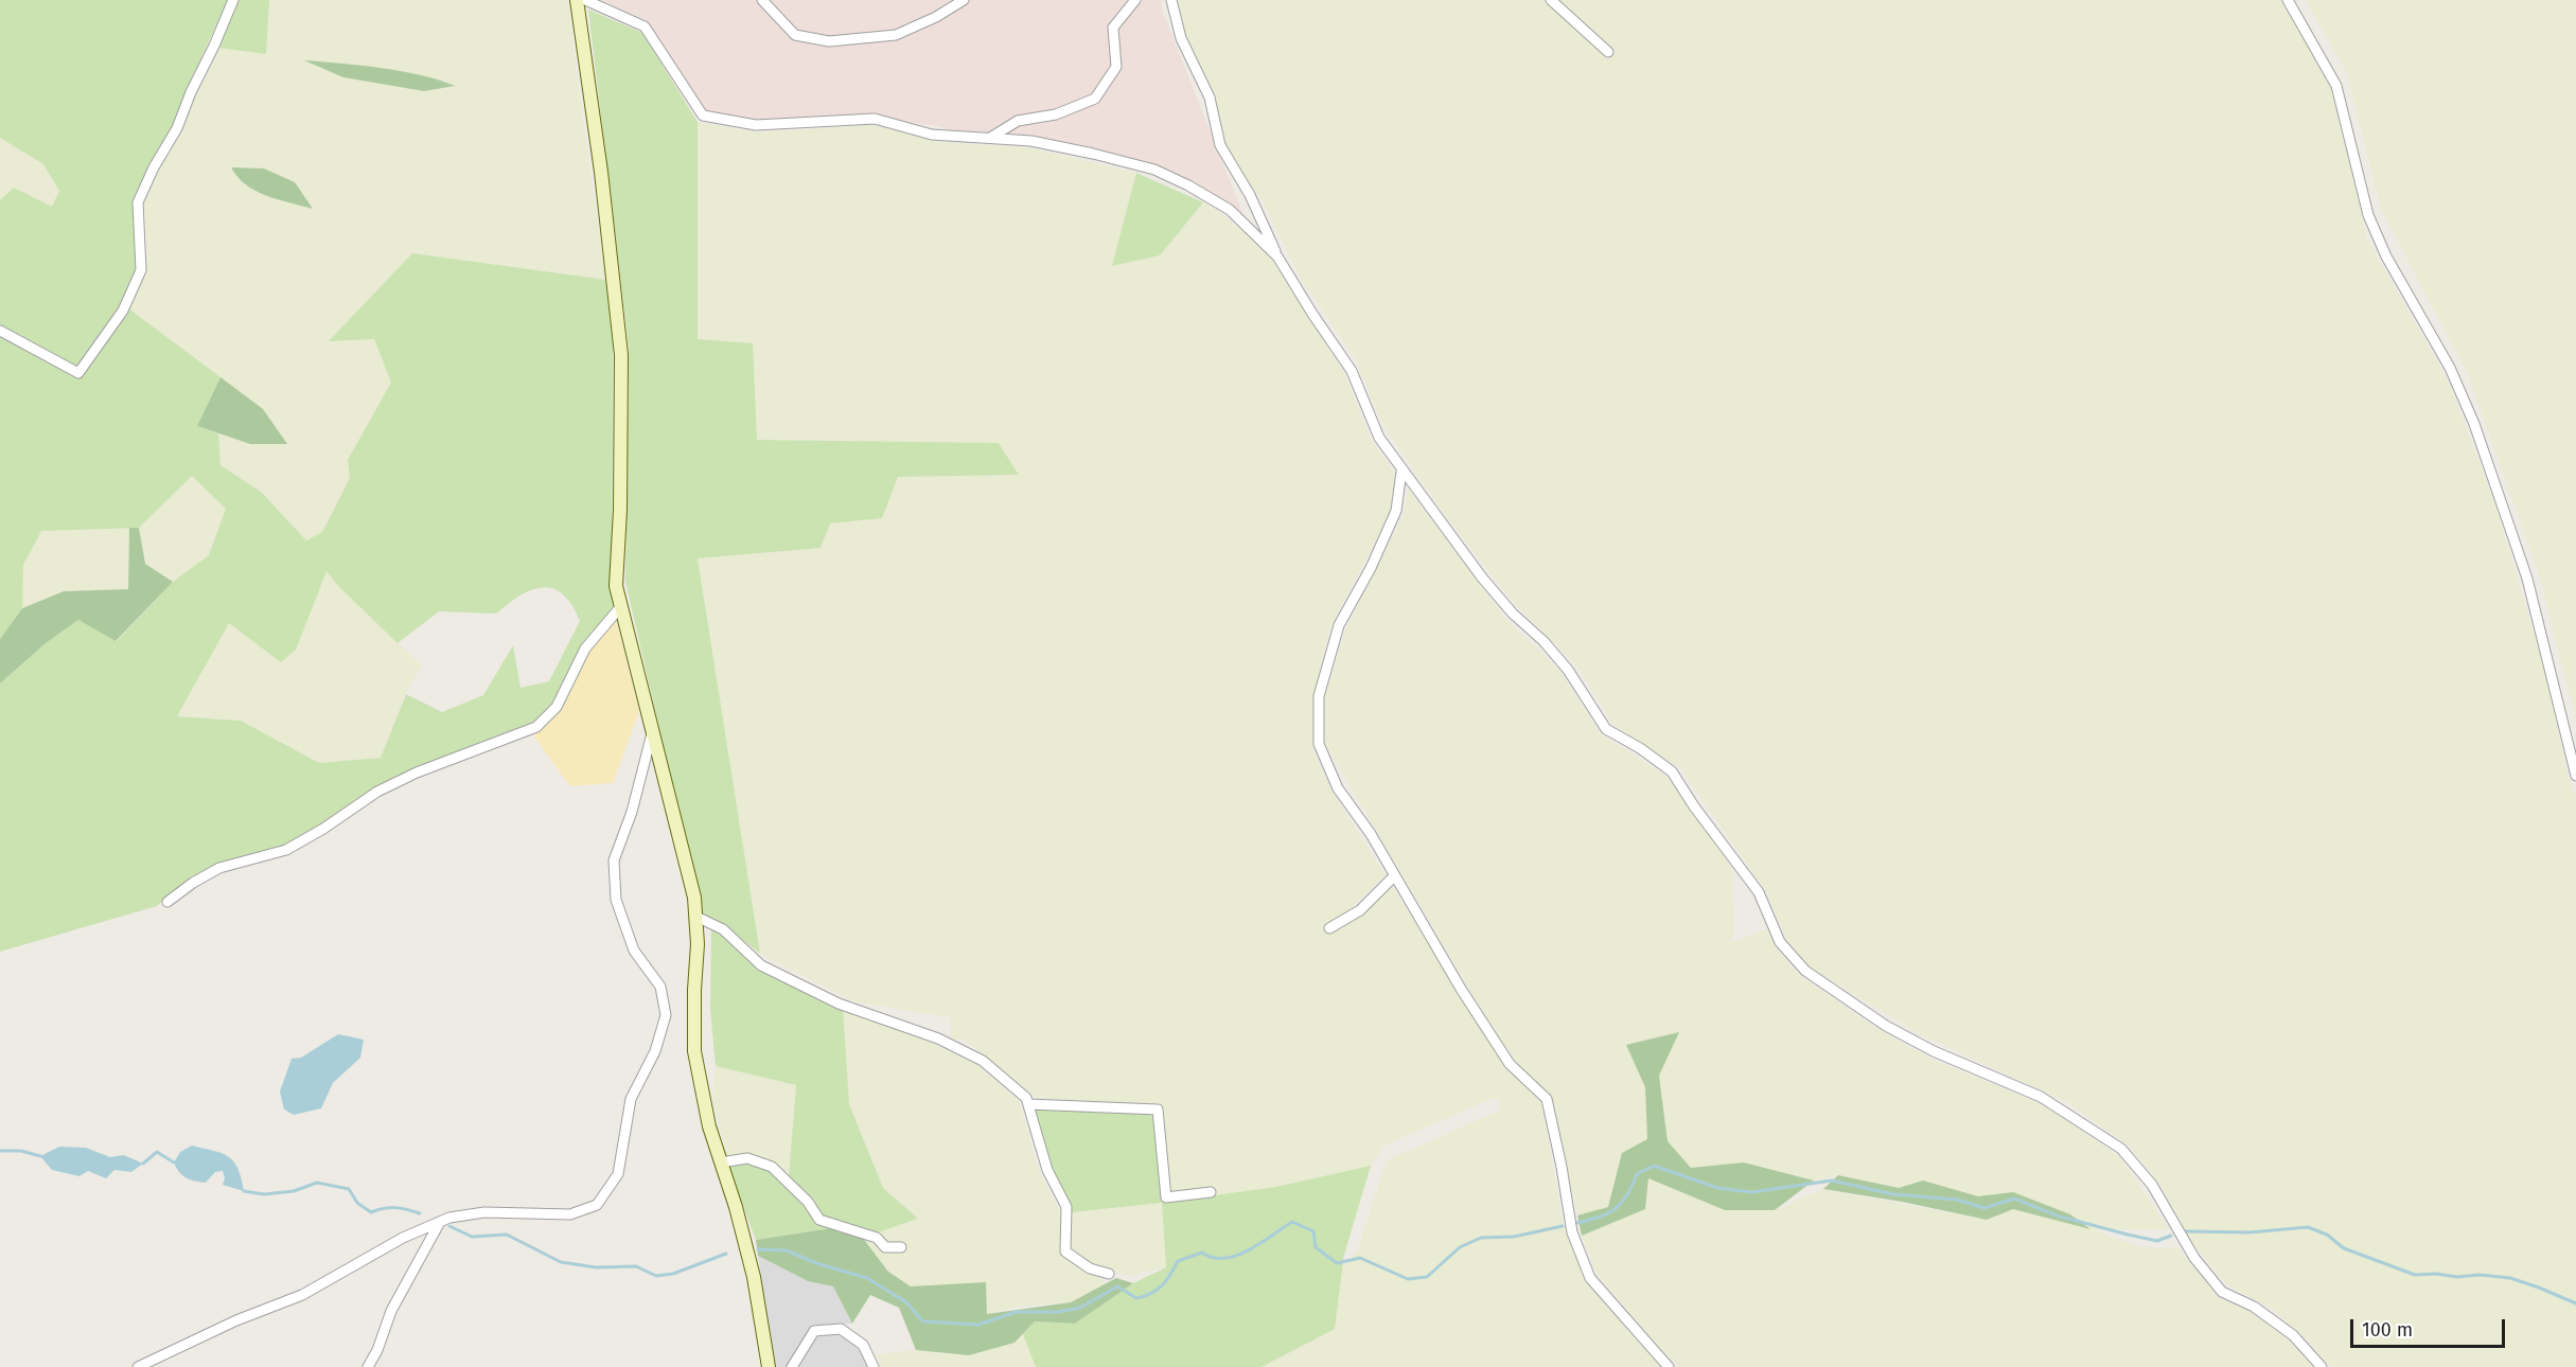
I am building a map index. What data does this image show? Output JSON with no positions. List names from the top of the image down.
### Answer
{
  "scale_bar": "100 m"
}
